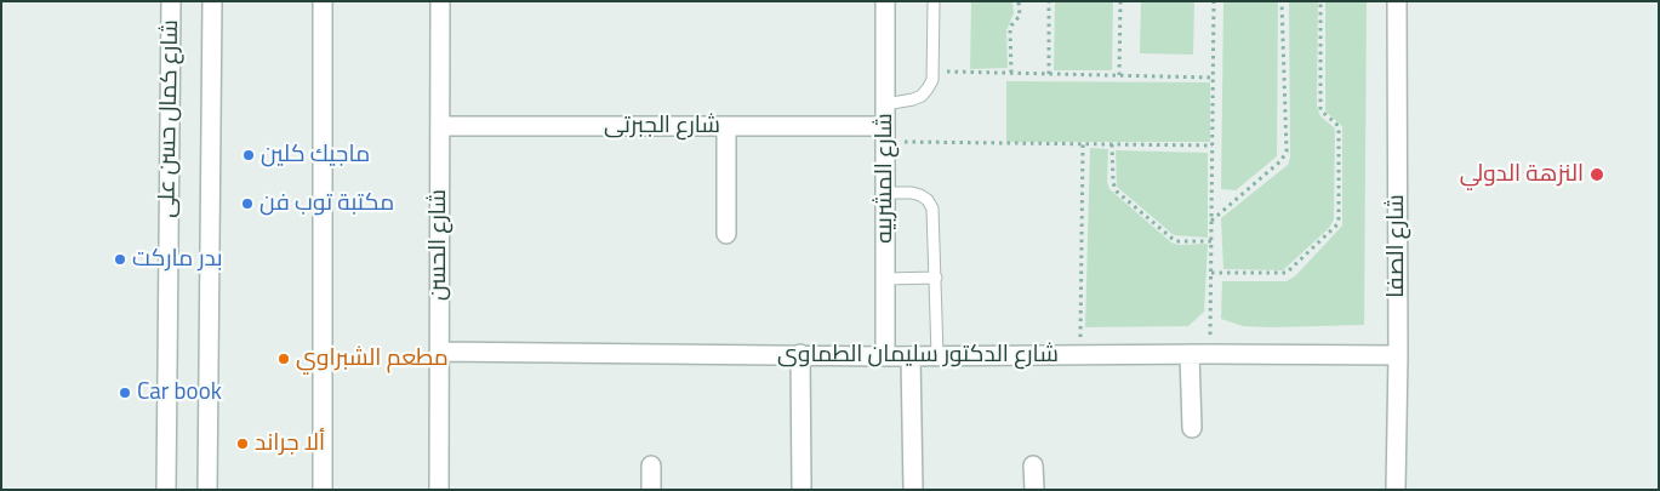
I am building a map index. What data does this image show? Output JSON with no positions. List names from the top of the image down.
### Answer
{
  "streets": {
    "street": [
      "شارع كمال حسن على",
      "شارع الجبرتى",
      "شارع المشربيه",
      "شارع الحسن",
      "شارع الصفا",
      "شارع الدكتور سليمان الطماوى"
    ]
  },
  "crossings": [
    ["شارع الجبرتى", "شارع المشربيه"],
    ["شارع الجبرتى", "شارع الحسن"],
    ["شارع المشربيه", "شارع الدكتور سليمان الطماوى"],
    ["شارع الحسن", "شارع الدكتور سليمان الطماوى"],
    ["شارع الصفا", "شارع الدكتور سليمان الطماوى"]
  ],
  "places": [
    "ماجيك كلين",
    "النزهة الدولي",
    "مكتبة توب فن",
    "بدر ماركت",
    "مطعم الشبراوي",
    "Car book",
    "ألا جراند"
  ]
}
